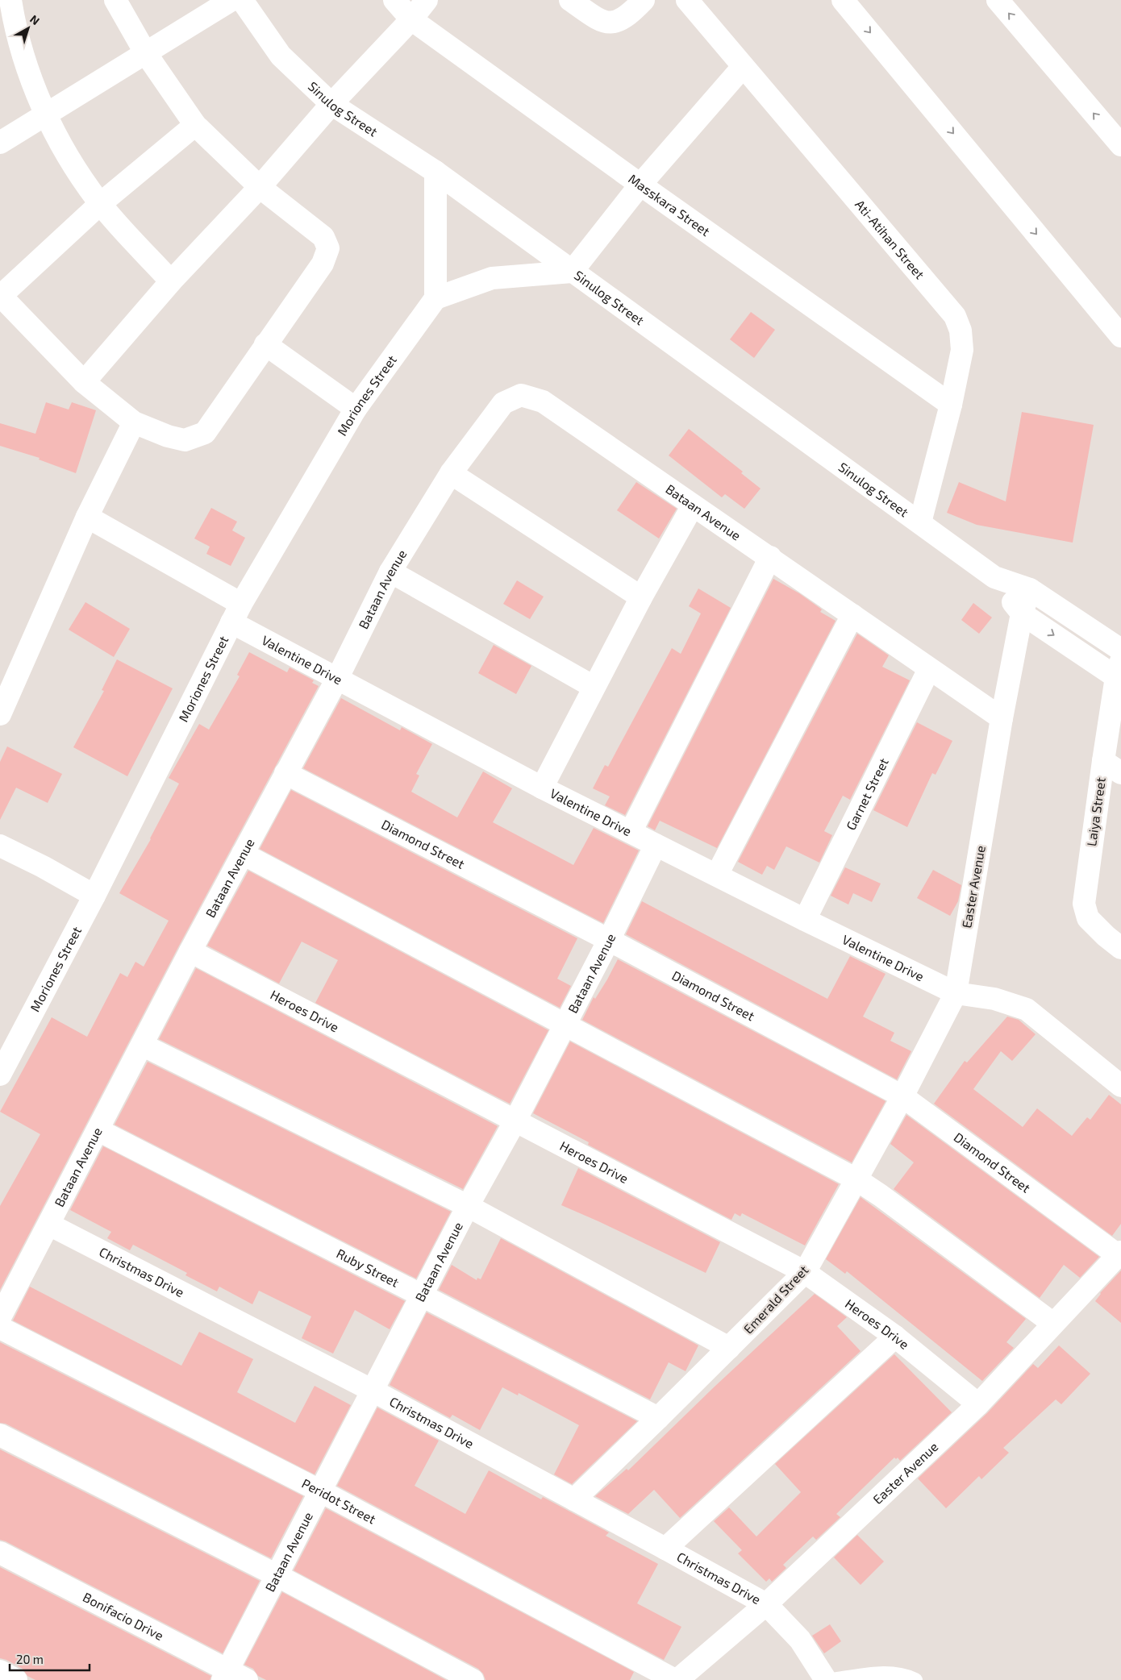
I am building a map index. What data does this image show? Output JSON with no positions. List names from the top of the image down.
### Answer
{
  "streets": {
    "street": [
      "Sinulog Street",
      "Masskara Street",
      "Ati-Atihan Street",
      "Moriones Street",
      "Bataan Avenue",
      "Valentine Drive",
      "Garnet Street",
      "Laiya Street",
      "Diamond Street",
      "Easter Avenue",
      "Heroes Drive",
      "Ruby Street",
      "Christmas Drive",
      "Emerald Street",
      "Peridot Street",
      "Bonifacio Drive"
    ]
  },
  "crossings": [
    ["Sinulog Street", "Ati-Atihan Street"],
    ["Masskara Street", "Ati-Atihan Street"],
    ["Moriones Street", "Valentine Drive"],
    ["Bataan Avenue", "Valentine Drive"],
    ["Bataan Avenue", "Garnet Street"],
    ["Bataan Avenue", "Diamond Street"],
    ["Bataan Avenue", "Easter Avenue"],
    ["Bataan Avenue", "Heroes Drive"],
    ["Bataan Avenue", "Ruby Street"],
    ["Bataan Avenue", "Christmas Drive"],
    ["Bataan Avenue", "Peridot Street"],
    ["Bataan Avenue", "Bonifacio Drive"],
    ["Valentine Drive", "Garnet Street"],
    ["Valentine Drive", "Easter Avenue"],
    ["Valentine Drive", "Emerald Street"],
    ["Diamond Street", "Easter Avenue"],
    ["Diamond Street", "Emerald Street"],
    ["Easter Avenue", "Heroes Drive"],
    ["Easter Avenue", "Christmas Drive"],
    ["Easter Avenue", "Emerald Street"],
    ["Easter Avenue", "Peridot Street"],
    ["Heroes Drive", "Emerald Street"],
    ["Ruby Street", "Emerald Street"],
    ["Christmas Drive", "Emerald Street"]
  ],
  "scale_bar": "20 m",
  "north": "top right"
}
